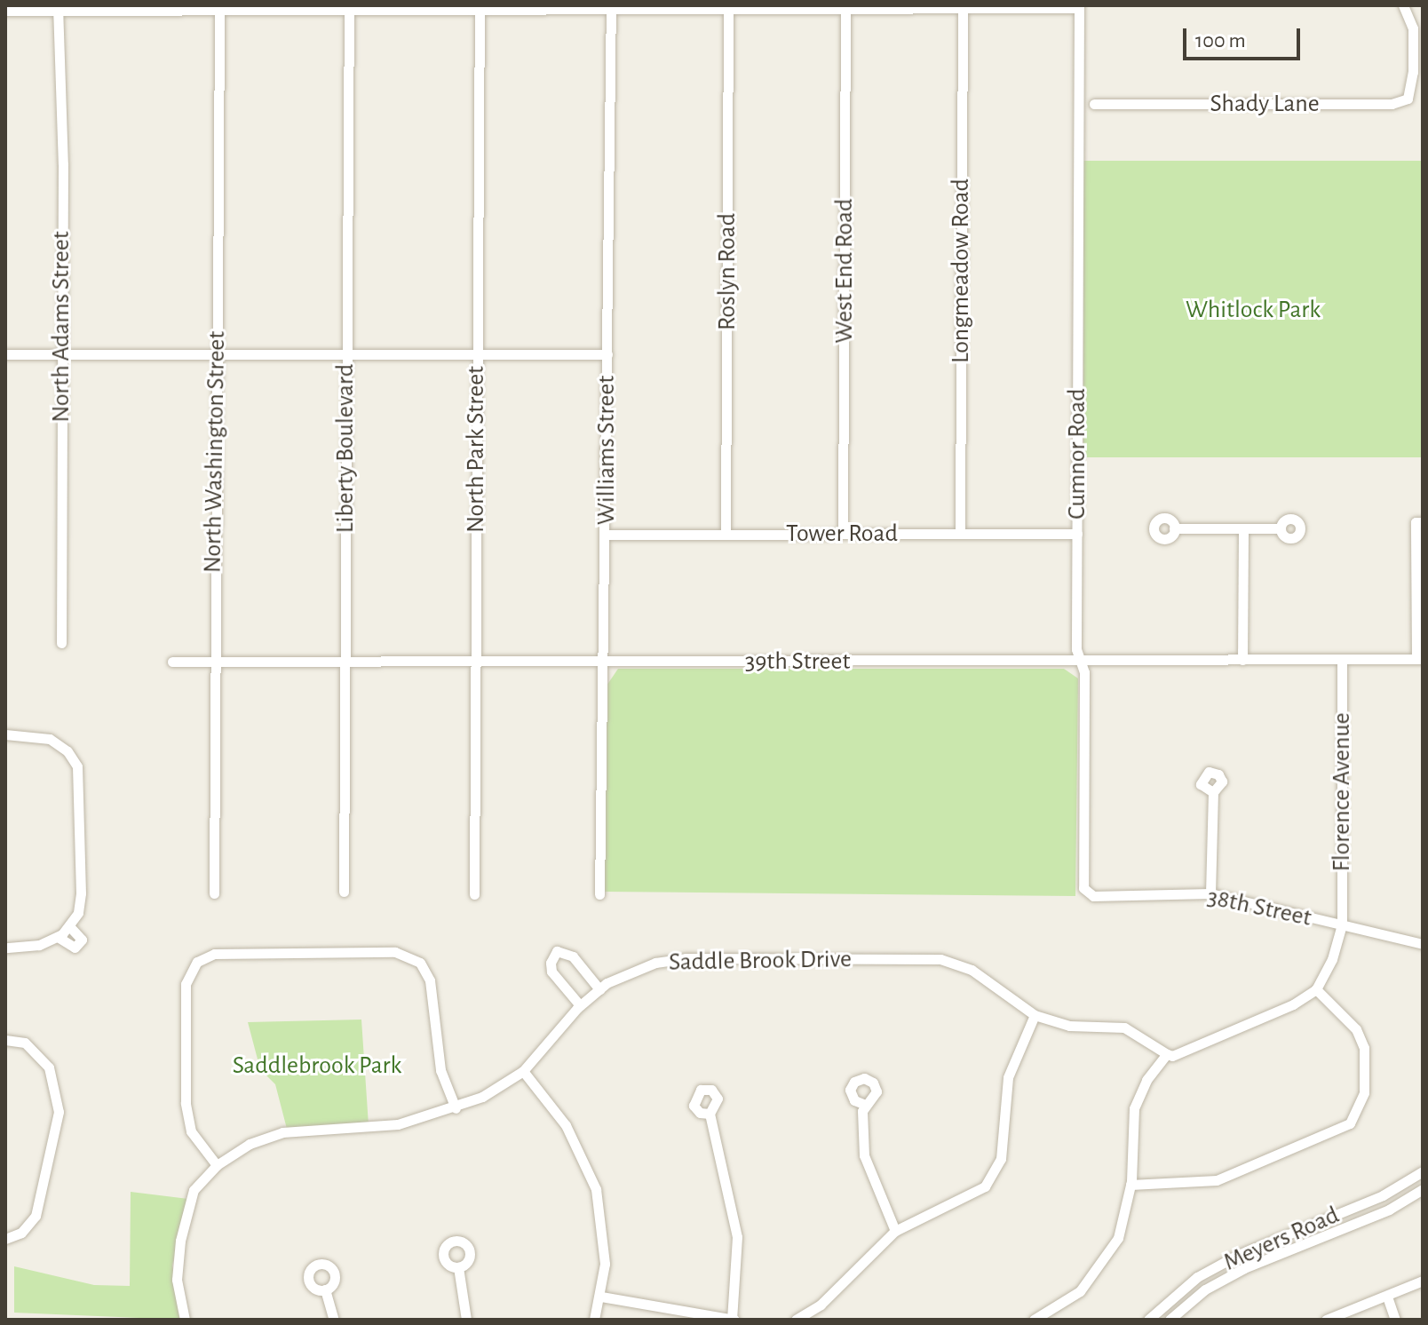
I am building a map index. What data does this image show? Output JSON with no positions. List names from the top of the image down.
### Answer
{
  "streets": {
    "street": [
      "Shady Lane",
      "West End Road",
      "Longmeadow Road",
      "Roslyn Road",
      "North Adams Street",
      "Liberty Boulevard",
      "North Park Street",
      "Williams Street",
      "North Washington Street",
      "Cumnor Road",
      "Tower Road",
      "39th Street",
      "Florence Avenue",
      "38th Street",
      "Saddle Brook Drive",
      "Meyers Road"
    ]
  },
  "crossings": [
    ["West End Road", "Tower Road"],
    ["Longmeadow Road", "Tower Road"],
    ["Roslyn Road", "Tower Road"],
    ["Liberty Boulevard", "39th Street"],
    ["North Park Street", "39th Street"],
    ["Williams Street", "Tower Road"],
    ["Williams Street", "39th Street"],
    ["North Washington Street", "39th Street"],
    ["Cumnor Road", "Tower Road"],
    ["Cumnor Road", "39th Street"],
    ["Cumnor Road", "38th Street"],
    ["39th Street", "Florence Avenue"],
    ["Florence Avenue", "38th Street"]
  ],
  "parks": ["Whitlock Park", "Saddlebrook Park"],
  "scale_bar": "100 m"
}
